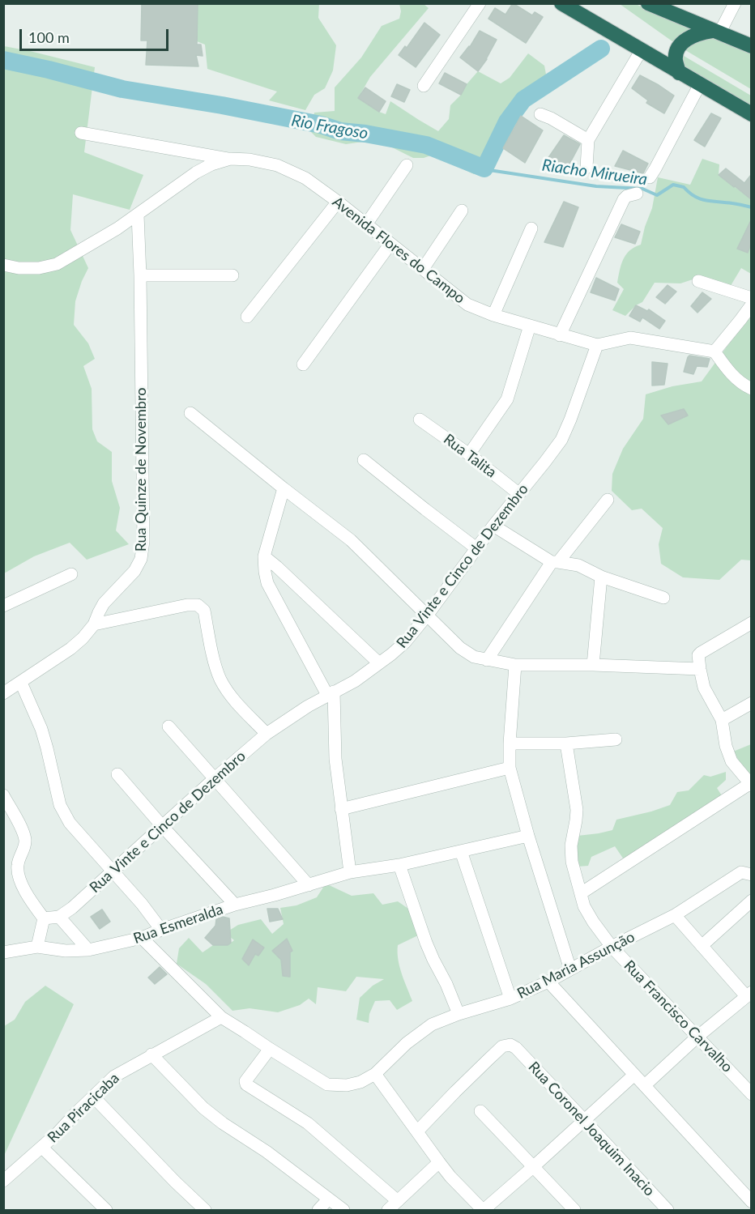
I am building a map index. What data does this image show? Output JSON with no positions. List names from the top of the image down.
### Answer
{
  "streets": {
    "street": [
      "Avenida Flores do Campo",
      "Rua Talita",
      "Rua Quinze de Novembro",
      "Rua Vinte e Cinco de Dezembro",
      "Rua Esmeralda",
      "Rua Maria Assunção",
      "Rua Francisco Carvalho",
      "Rua Piracicaba",
      "Rua Coronel Joaquim Inacio"
    ]
  },
  "crossings": [
    ["Avenida Flores do Campo", "Rua Quinze de Novembro"],
    ["Avenida Flores do Campo", "Rua Vinte e Cinco de Dezembro"],
    ["Rua Talita", "Rua Vinte e Cinco de Dezembro"],
    ["Rua Esmeralda", "Rua Maria Assunção"],
    ["Rua Maria Assunção", "Rua Francisco Carvalho"],
    ["Rua Maria Assunção", "Rua Piracicaba"]
  ],
  "water": ["Rio Fragoso", "Riacho Mirueira"],
  "scale_bar": "100 m"
}
